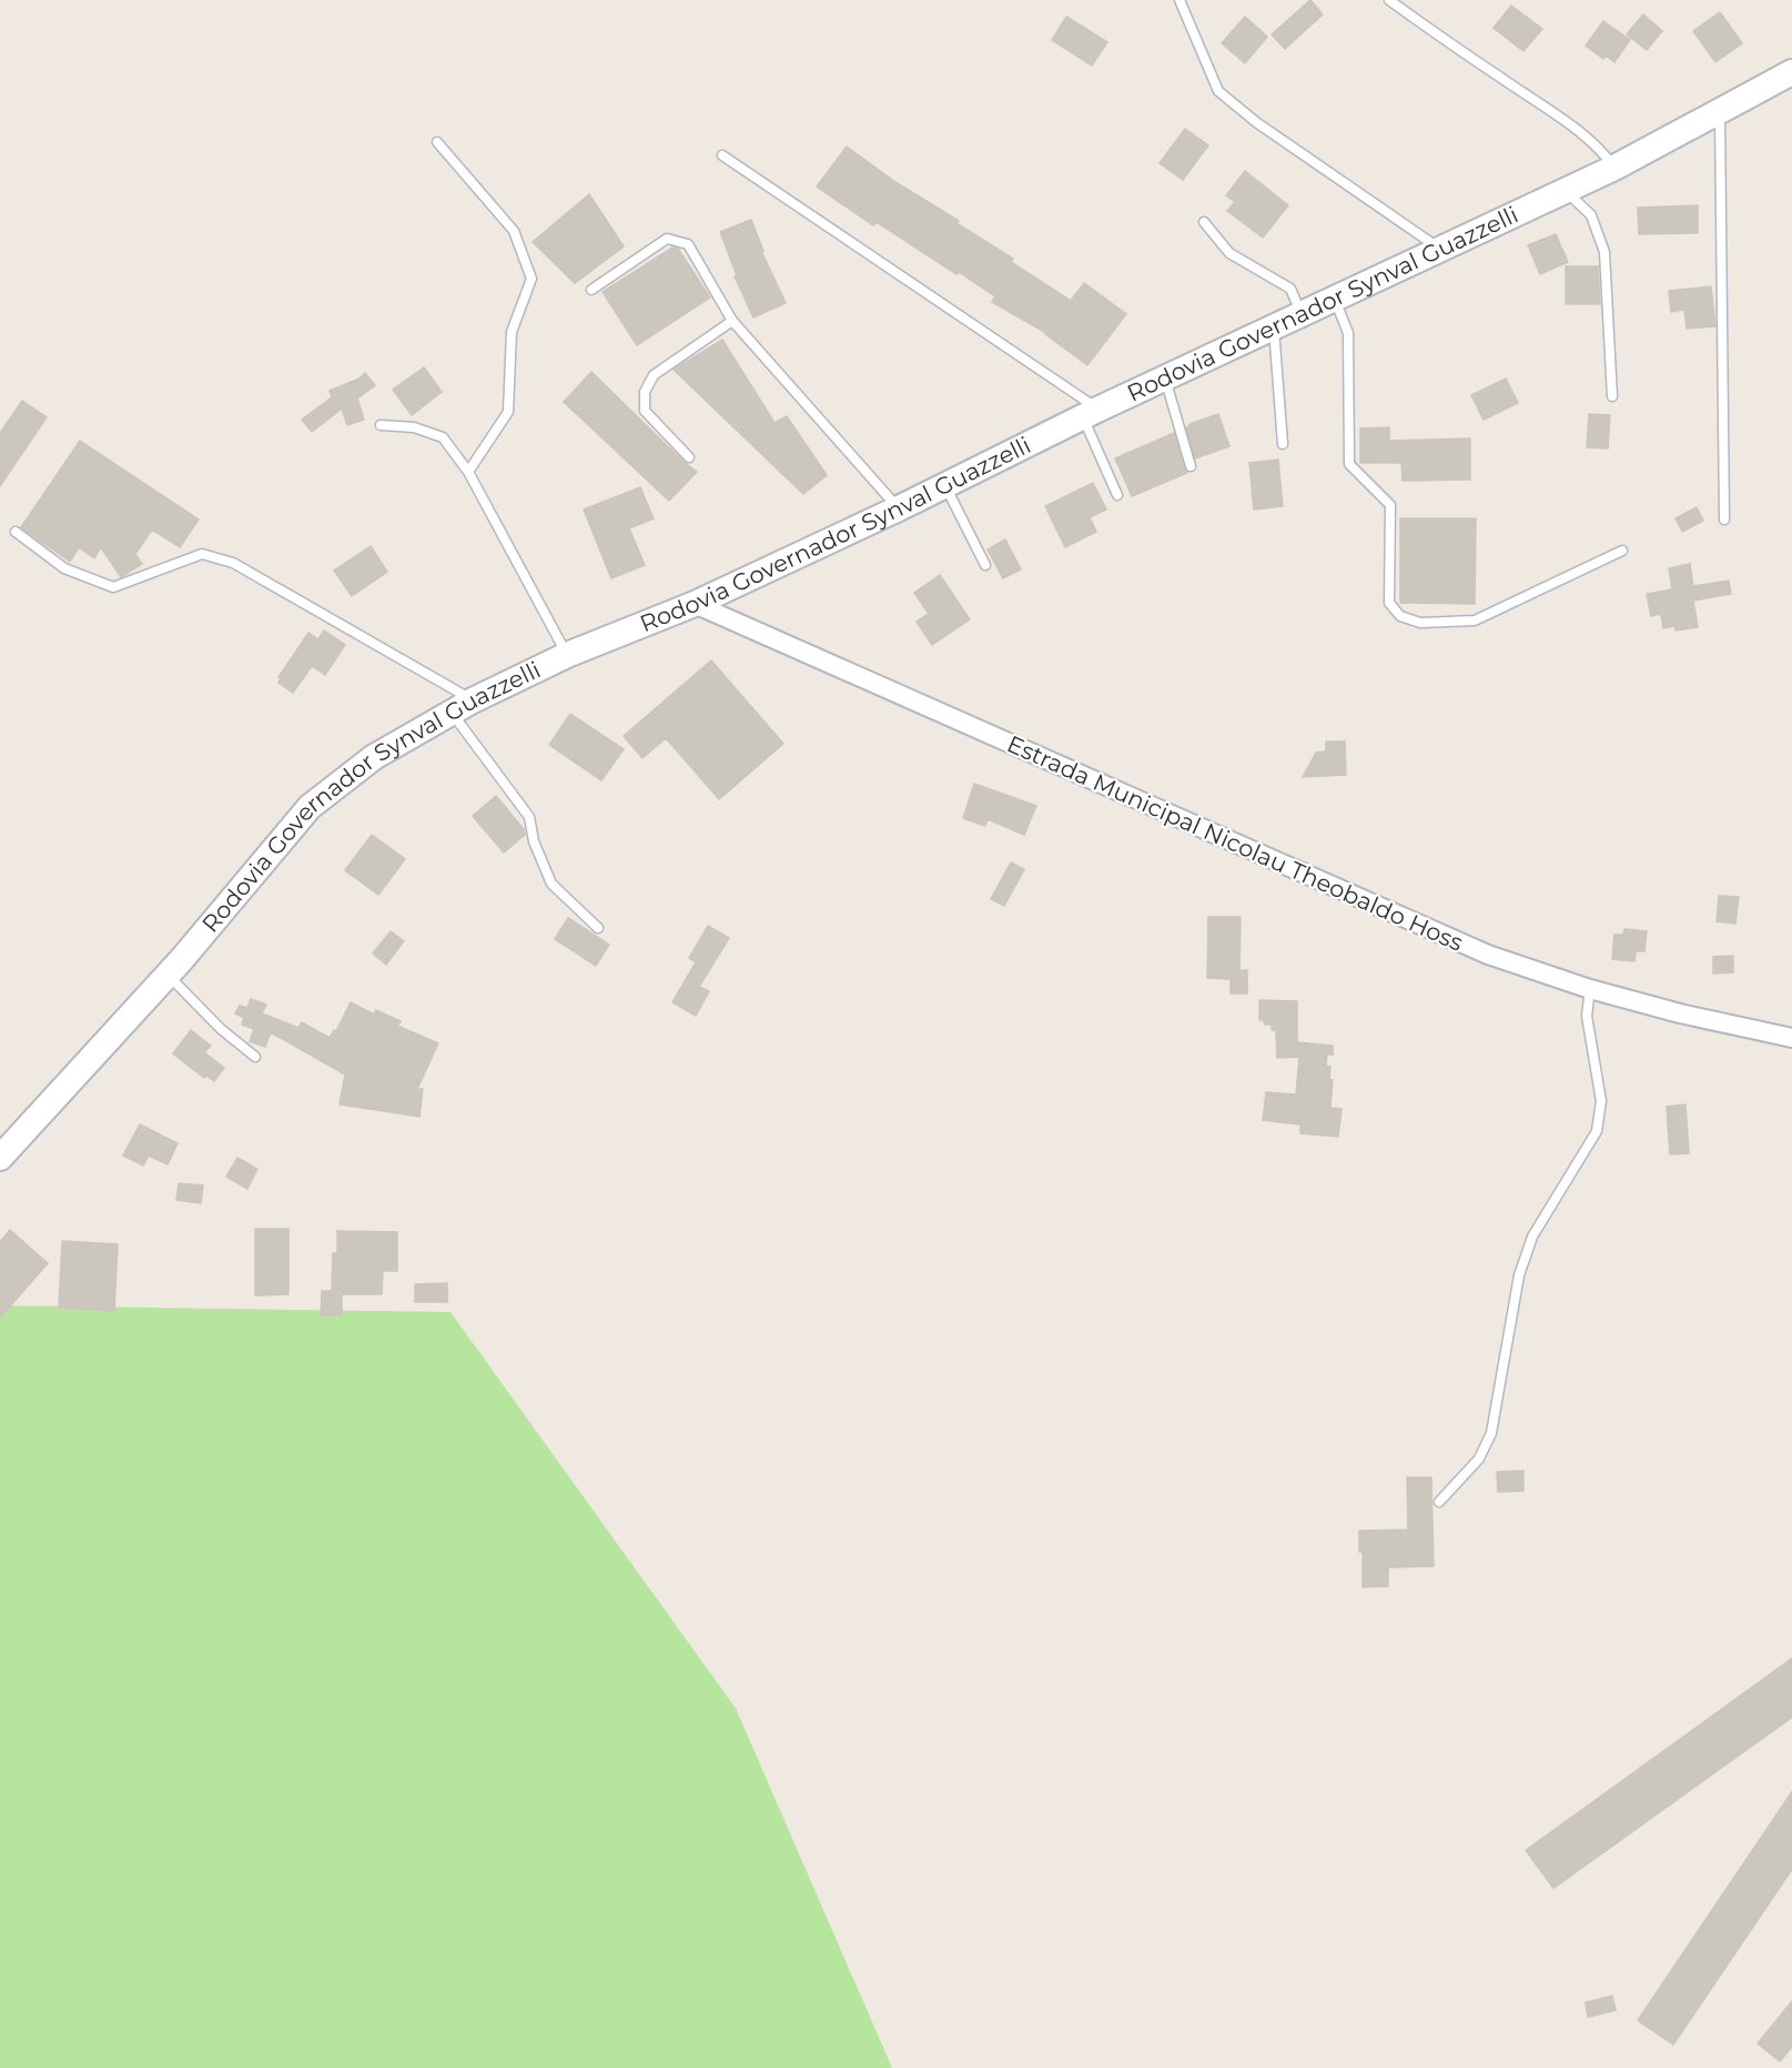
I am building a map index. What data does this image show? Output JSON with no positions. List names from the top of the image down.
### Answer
{
  "streets": {
    "main road": ["Rodovia Governador Synval Guazzelli"],
    "street": ["Estrada Municipal Nicolau Theobaldo Hoss"]
  },
  "crossings": [
    ["Rodovia Governador Synval Guazzelli", "Estrada Municipal Nicolau Theobaldo Hoss"]
  ]
}
